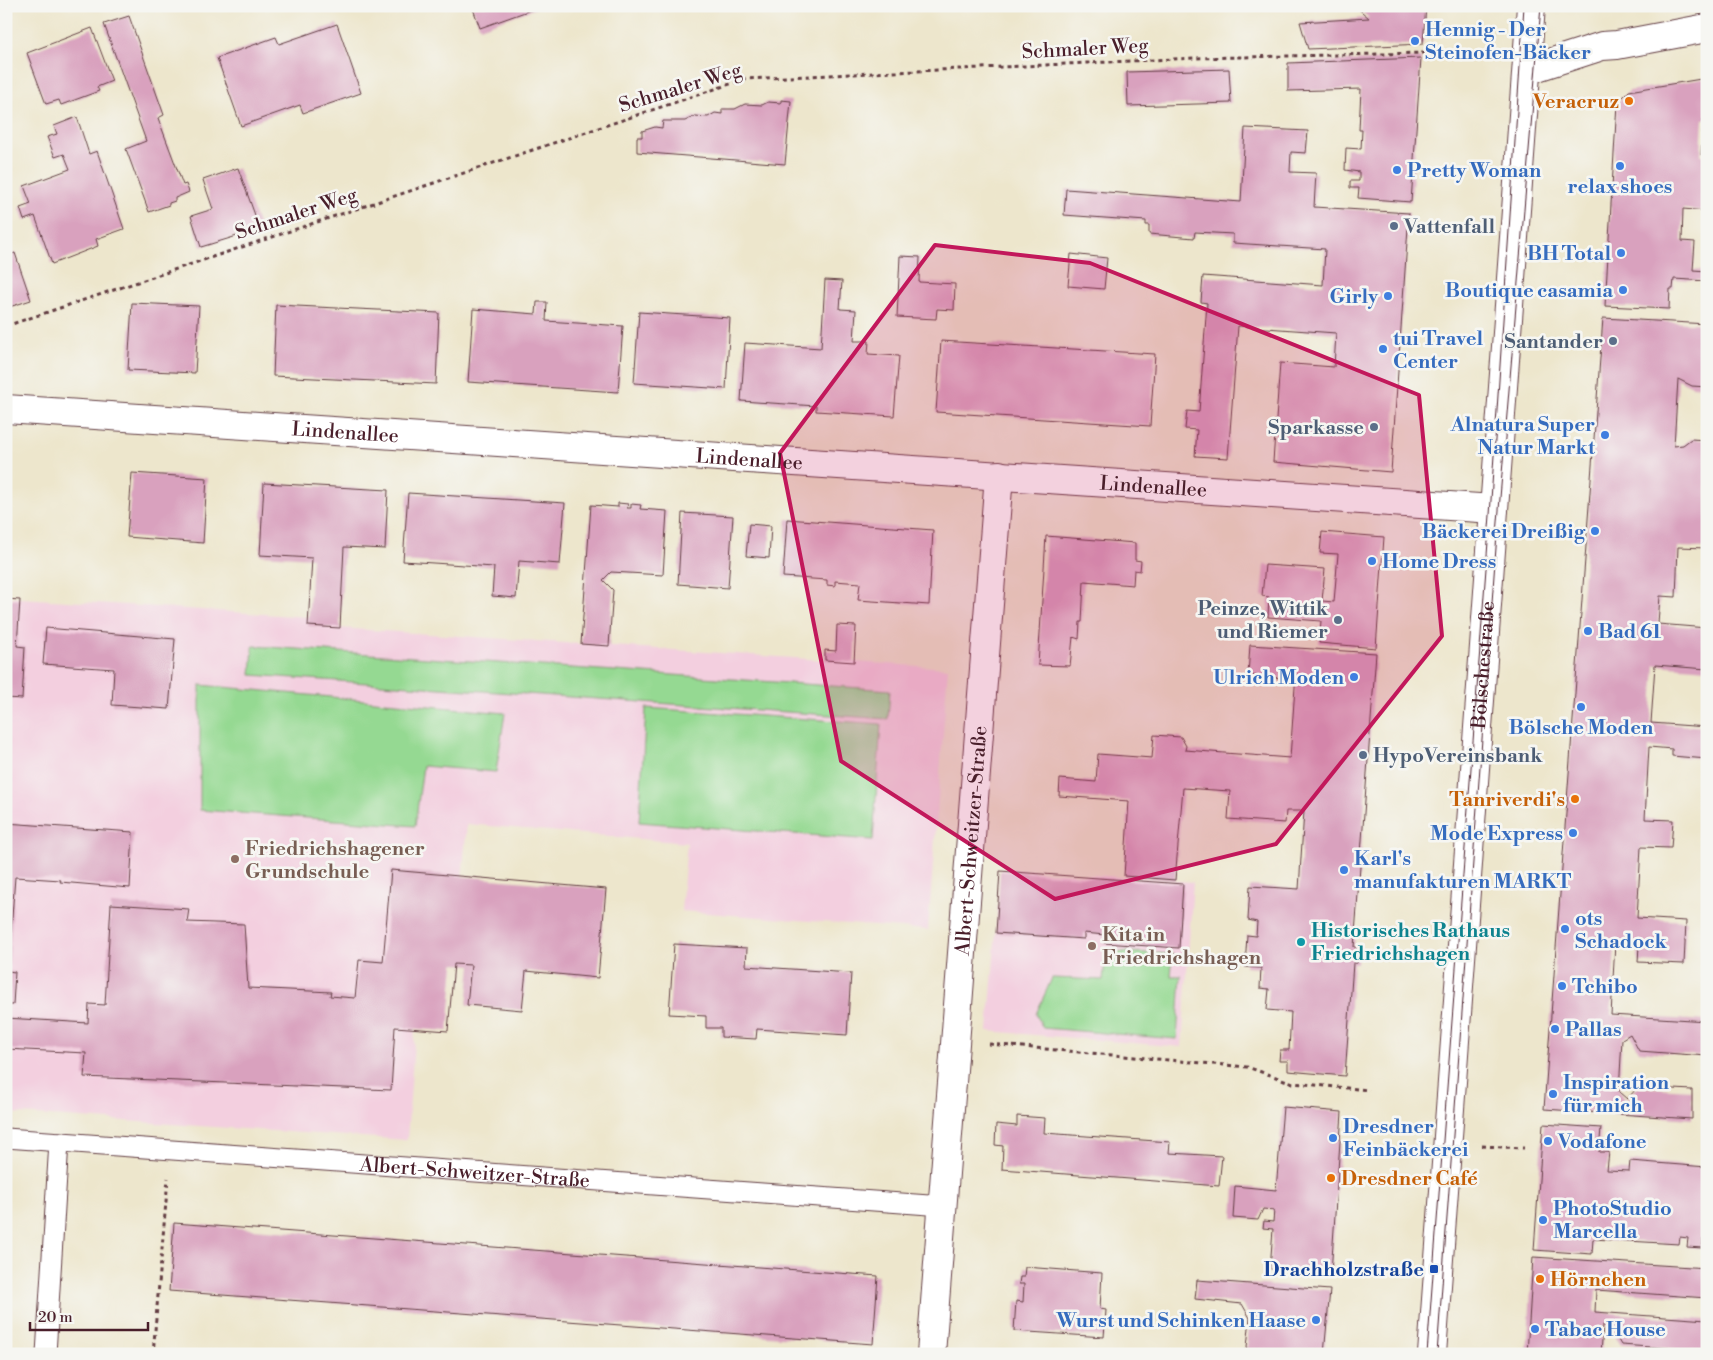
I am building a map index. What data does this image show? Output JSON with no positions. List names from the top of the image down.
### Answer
{
  "streets": {
    "street": ["Lindenallee", "Bölschestraße", "Albert-Schweitzer-Straße"],
    "path": ["Schmaler Weg"]
  },
  "crossings": [
    ["Lindenallee", "Bölschestraße"],
    ["Lindenallee", "Albert-Schweitzer-Straße"]
  ],
  "places": {
    "other": [
      "Hennig - Der Steinofen-Bäcker",
      "Veracruz",
      "relax shoes",
      "Pretty Woman",
      "Vattenfall",
      "BH Total",
      "Boutique casamia",
      "Girly",
      "Santander",
      "tui Travel Center",
      "Sparkasse",
      "Alnatura Super Natur Markt",
      "Bäckerei Dreißig",
      "Home Dress",
      "Peinze, Wittik und Riemer",
      "Bad 61",
      "Ulrich Moden",
      "Bölsche Moden",
      "HypoVereinsbank",
      "Tanriverdi's",
      "Mode Express",
      "Friedrichshagener Grundschule",
      "Karl's manufakturen MARKT",
      "ots Schadock",
      "Historisches Rathaus Friedrichshagen",
      "Kita in Friedrichshagen",
      "Tchibo",
      "Pallas",
      "Inspiration für mich",
      "Dresdner Feinbäckerei",
      "Vodafone",
      "Dresdner Café",
      "PhotoStudio Marcella",
      "Hörnchen",
      "Wurst und Schinken Haase",
      "Tabac House"
    ],
    "transit": ["Drachholzstraße"]
  },
  "scale_bar": "20 m"
}
